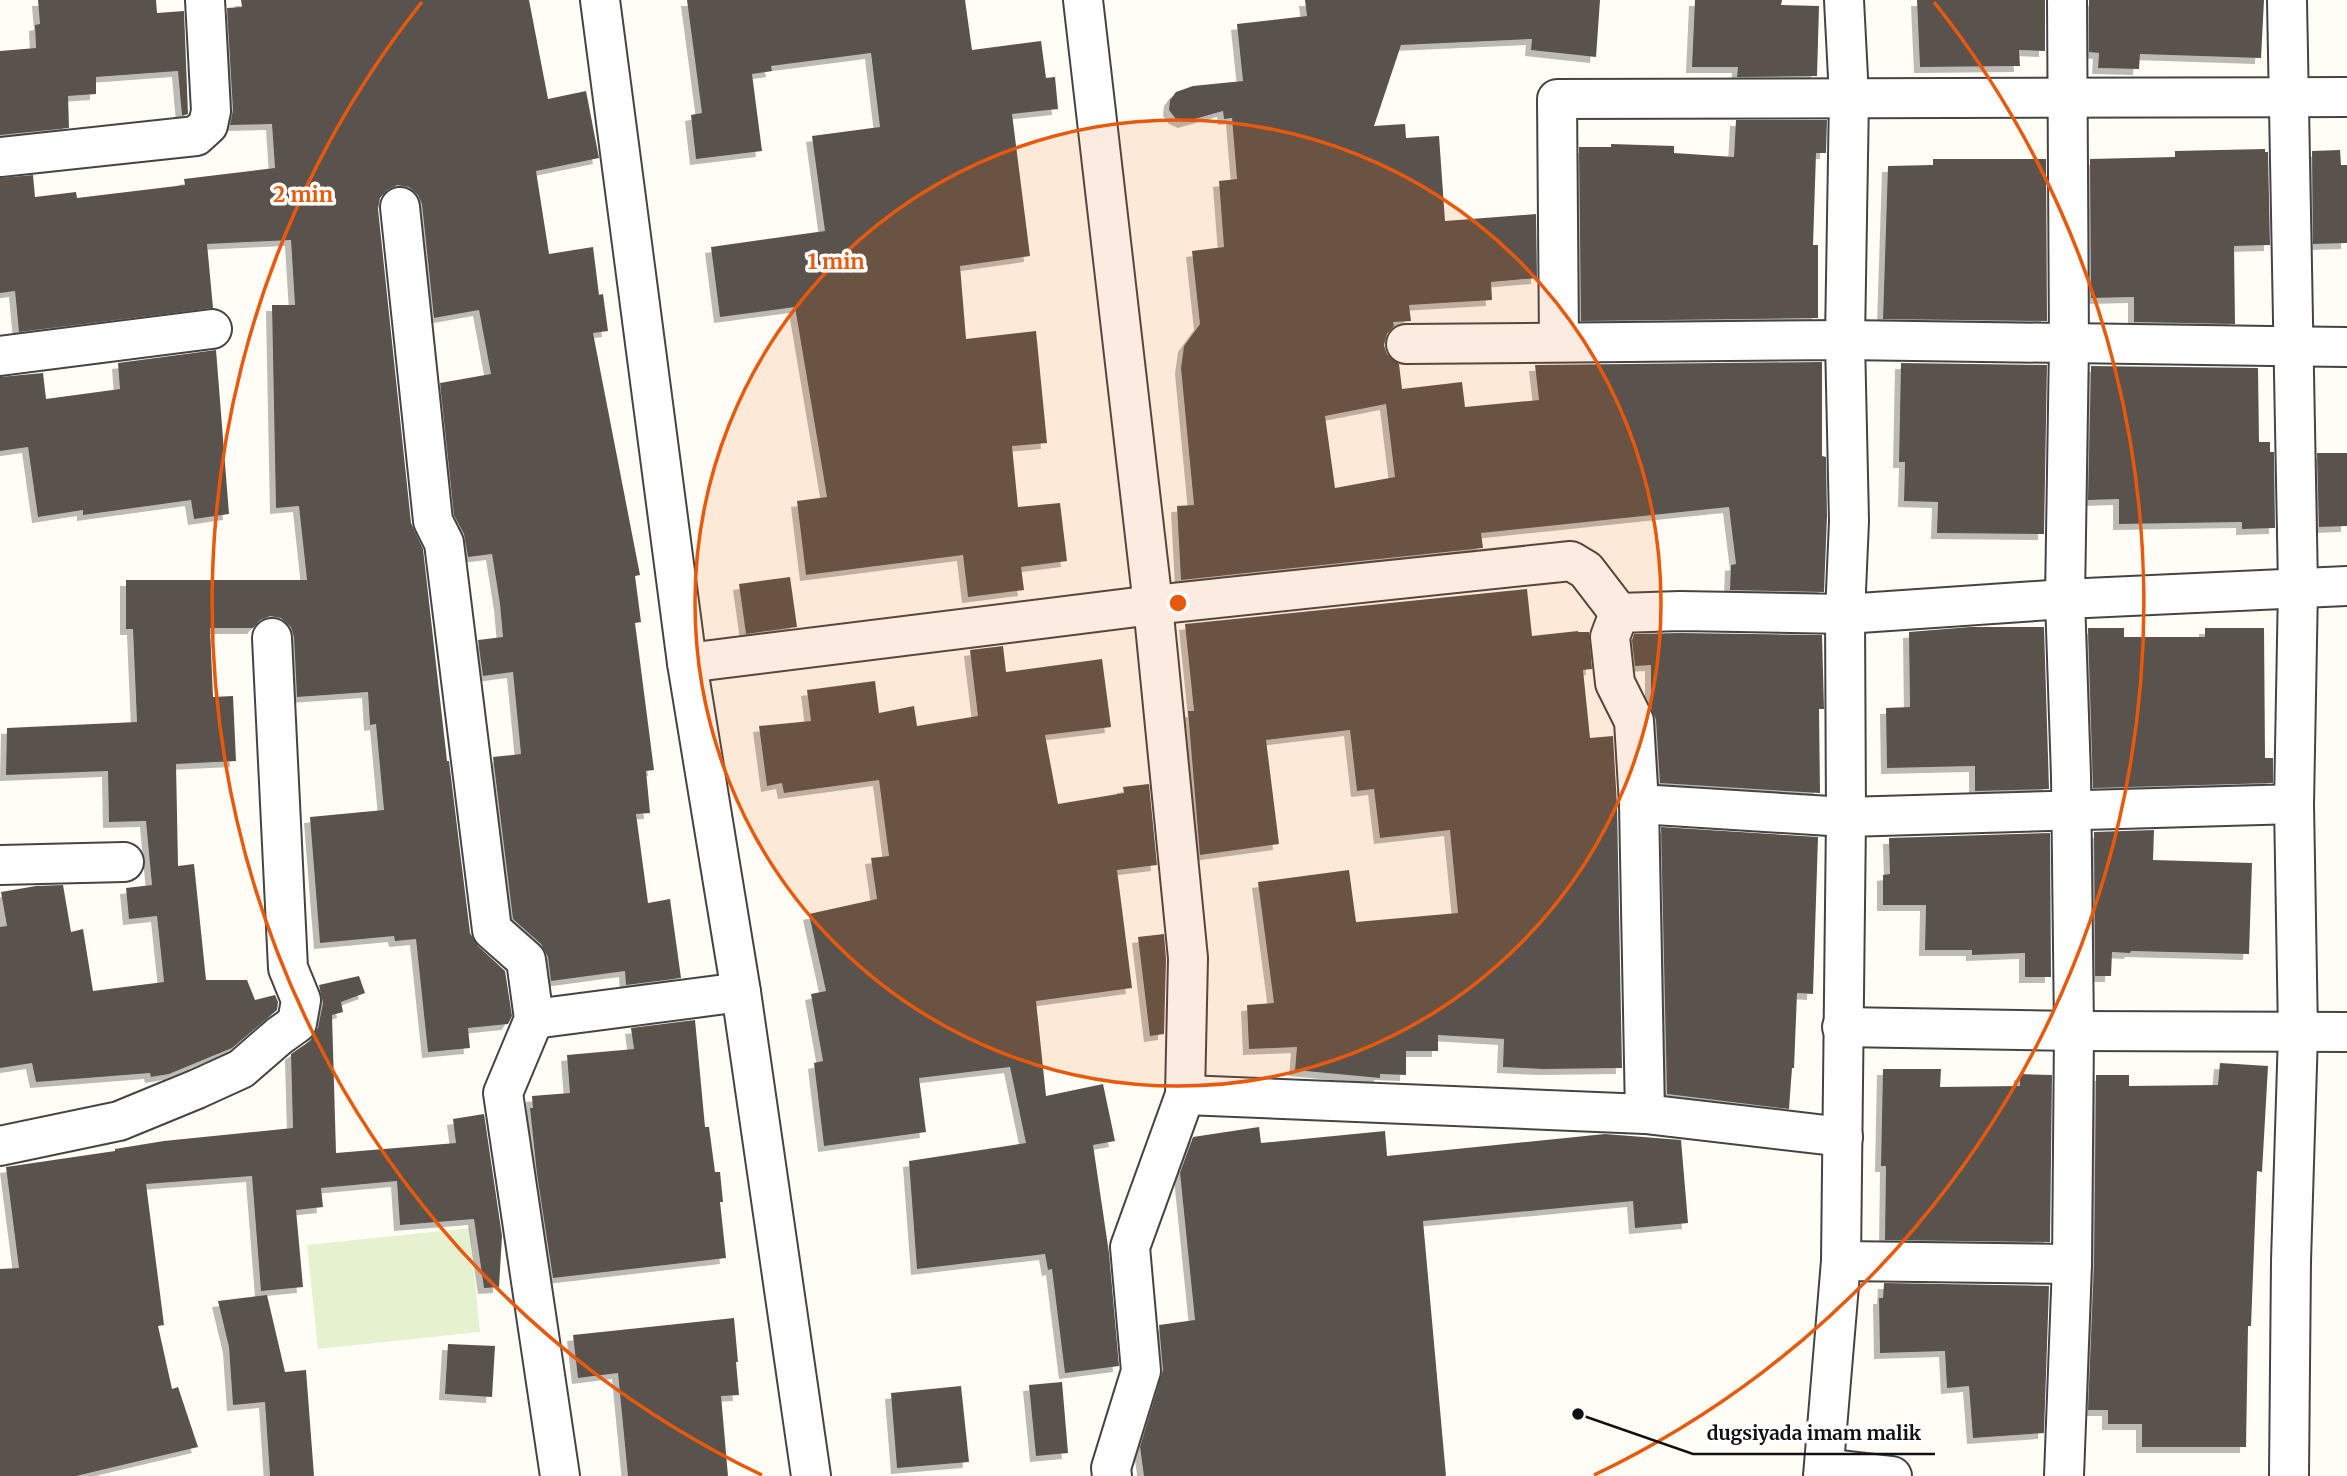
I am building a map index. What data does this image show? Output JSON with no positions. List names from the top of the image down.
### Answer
{
  "places": ["dugsiyada imam malik"],
  "rings": ["2 min", "1 min"]
}
